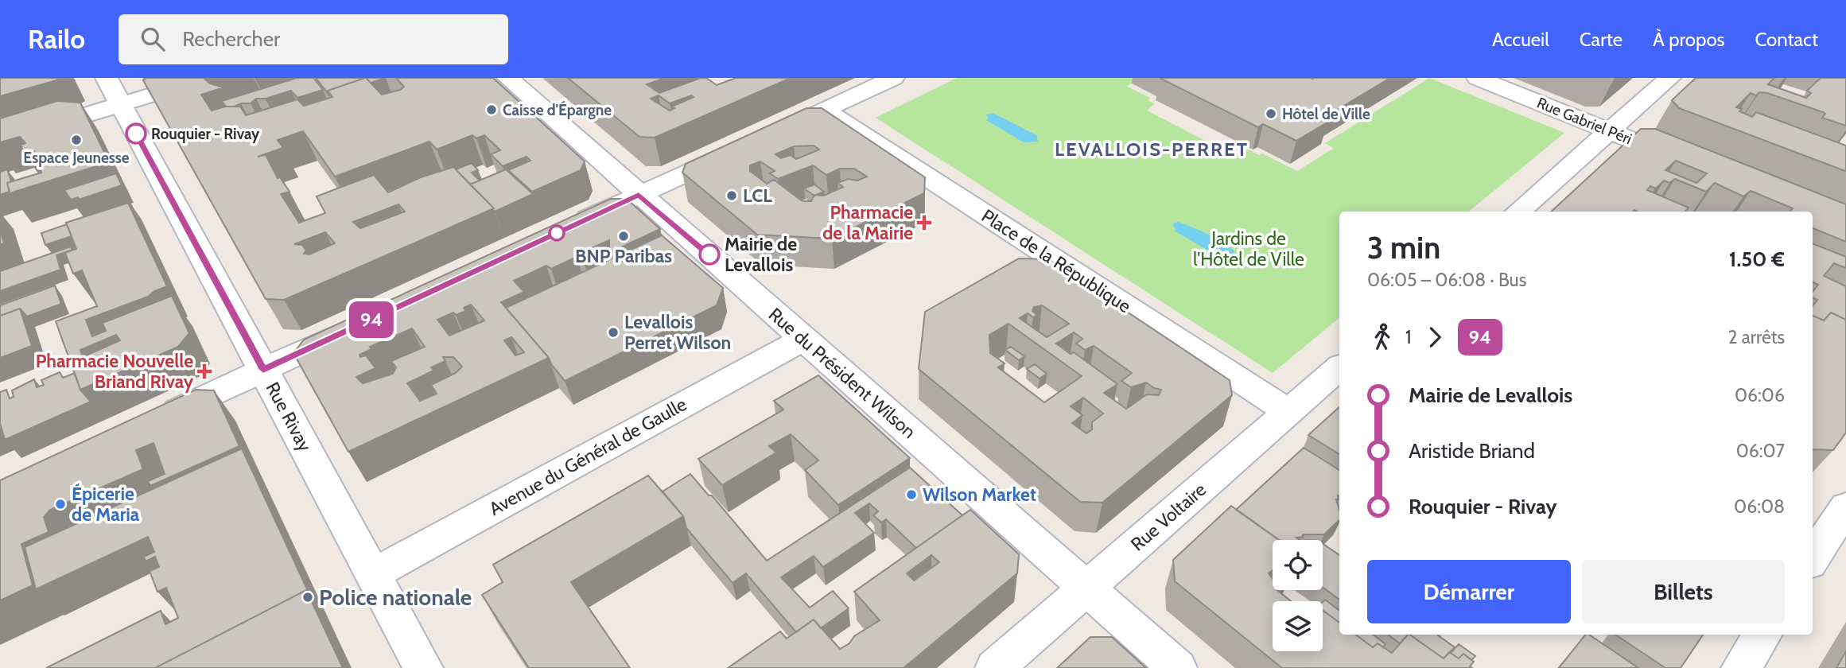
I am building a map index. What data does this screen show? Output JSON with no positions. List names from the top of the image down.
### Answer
{
  "streets": {
    "street": [
      "Rue Gabriel Péri",
      "Place de la République",
      "Rue du Président Wilson",
      "Rue Rivay",
      "Avenue du Général de Gaulle",
      "Rue Voltaire"
    ]
  },
  "crossings": [
    ["Place de la République", "Rue Voltaire"],
    ["Rue du Président Wilson", "Avenue du Général de Gaulle"],
    ["Rue du Président Wilson", "Rue Voltaire"],
    ["Rue Rivay", "Avenue du Général de Gaulle"]
  ],
  "districts": ["LEVALLOIS-PERRET"],
  "parks": ["Jardins de l'Hôtel de Ville"],
  "places": {
    "other": [
      "Caisse d'Épargne",
      "Hôtel de Ville",
      "Rouquier - Rivay",
      "Espace Jeunesse",
      "LCL",
      "BNP Paribas",
      "Mairie de Levallois",
      "Levallois Perret Wilson",
      "Wilson Market",
      "Épicerie de Maria",
      "Police nationale"
    ],
    "health": ["Pharmacie de la Mairie", "Pharmacie Nouvelle Briand Rivay"]
  },
  "lines": ["bus line 94"],
  "page": {
    "header": "Railo",
    "search": "Rechercher",
    "nav": [
      "Accueil",
      "Carte",
      "À propos",
      "Contact"
    ],
    "on_map": "94",
    "heading": ["3 min", "06:05 – 06:08 · Bus", "1.50 €"],
    "legs": ["1", "94", "2 arrêts"],
    "list": [
      {
        "name": "Mairie de Levallois",
        "value": "06:06"
      },
      {
        "name": "Aristide Briand",
        "value": "06:07"
      },
      {
        "name": "Rouquier - Rivay",
        "value": "06:08"
      }
    ],
    "buttons": ["Démarrer", "Billets"]
  }
}
